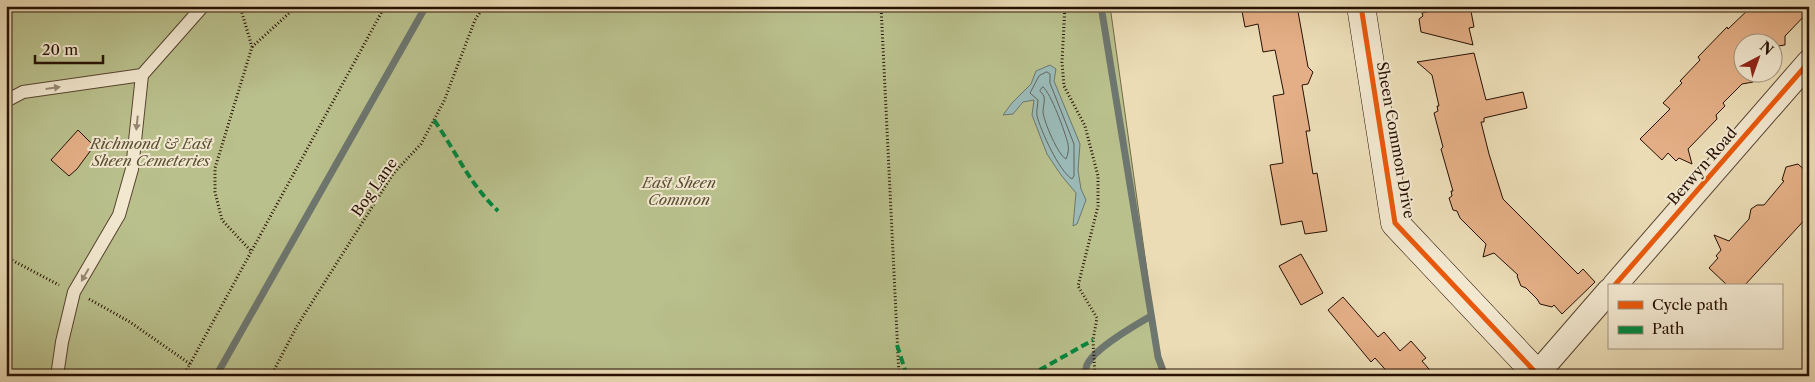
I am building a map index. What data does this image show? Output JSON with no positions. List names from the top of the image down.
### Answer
{
  "streets": {
    "street": ["Sheen Common Drive", "Berwyn Road"],
    "path": ["Bog Lane"]
  },
  "parks": ["Richmond & East Sheen Cemeteries", "East Sheen Common"],
  "legend": ["Cycle path", "Path"],
  "scale_bar": "20 m",
  "north": "top right"
}
